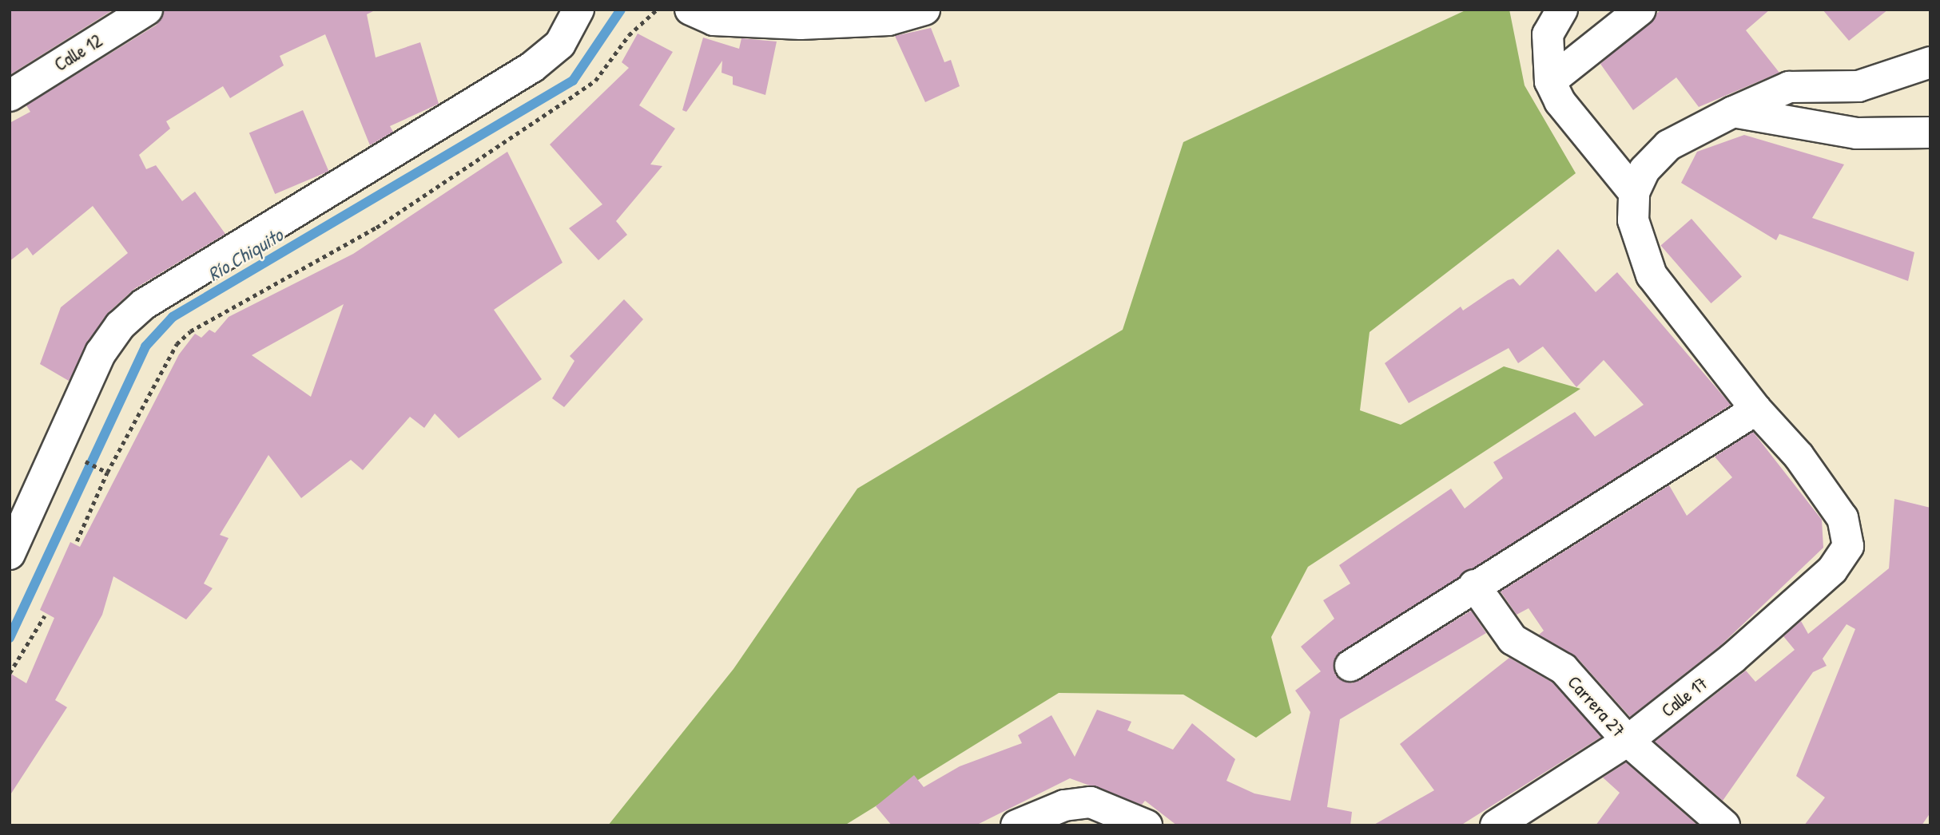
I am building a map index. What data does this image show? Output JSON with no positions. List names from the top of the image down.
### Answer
{
  "streets": {
    "street": ["Calle 12", "Calle 17", "Carrera 27"]
  },
  "crossings": [
    ["Calle 17", "Carrera 27"]
  ],
  "water": ["Río Chiquito"]
}
